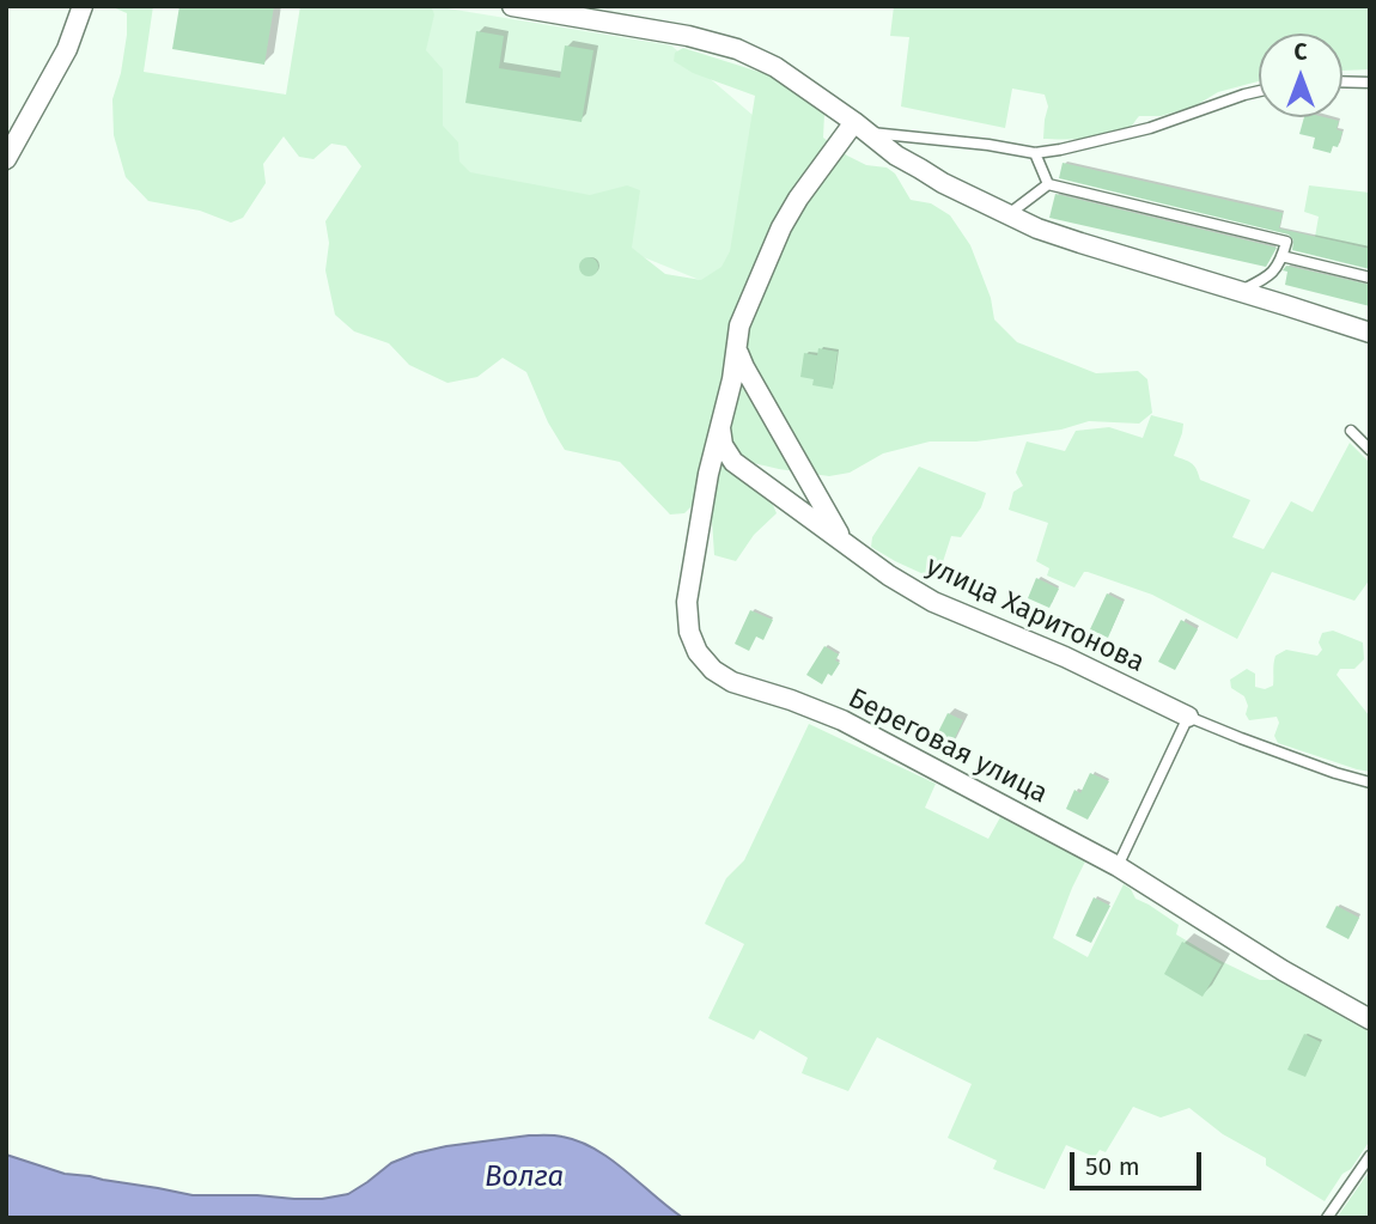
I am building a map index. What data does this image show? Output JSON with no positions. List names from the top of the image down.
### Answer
{
  "streets": {
    "street": ["улица Харитонова", "Береговая улица"]
  },
  "crossings": [
    ["улица Харитонова", "Береговая улица"]
  ],
  "water": ["Волга"],
  "scale_bar": "50 m",
  "north": "top"
}
